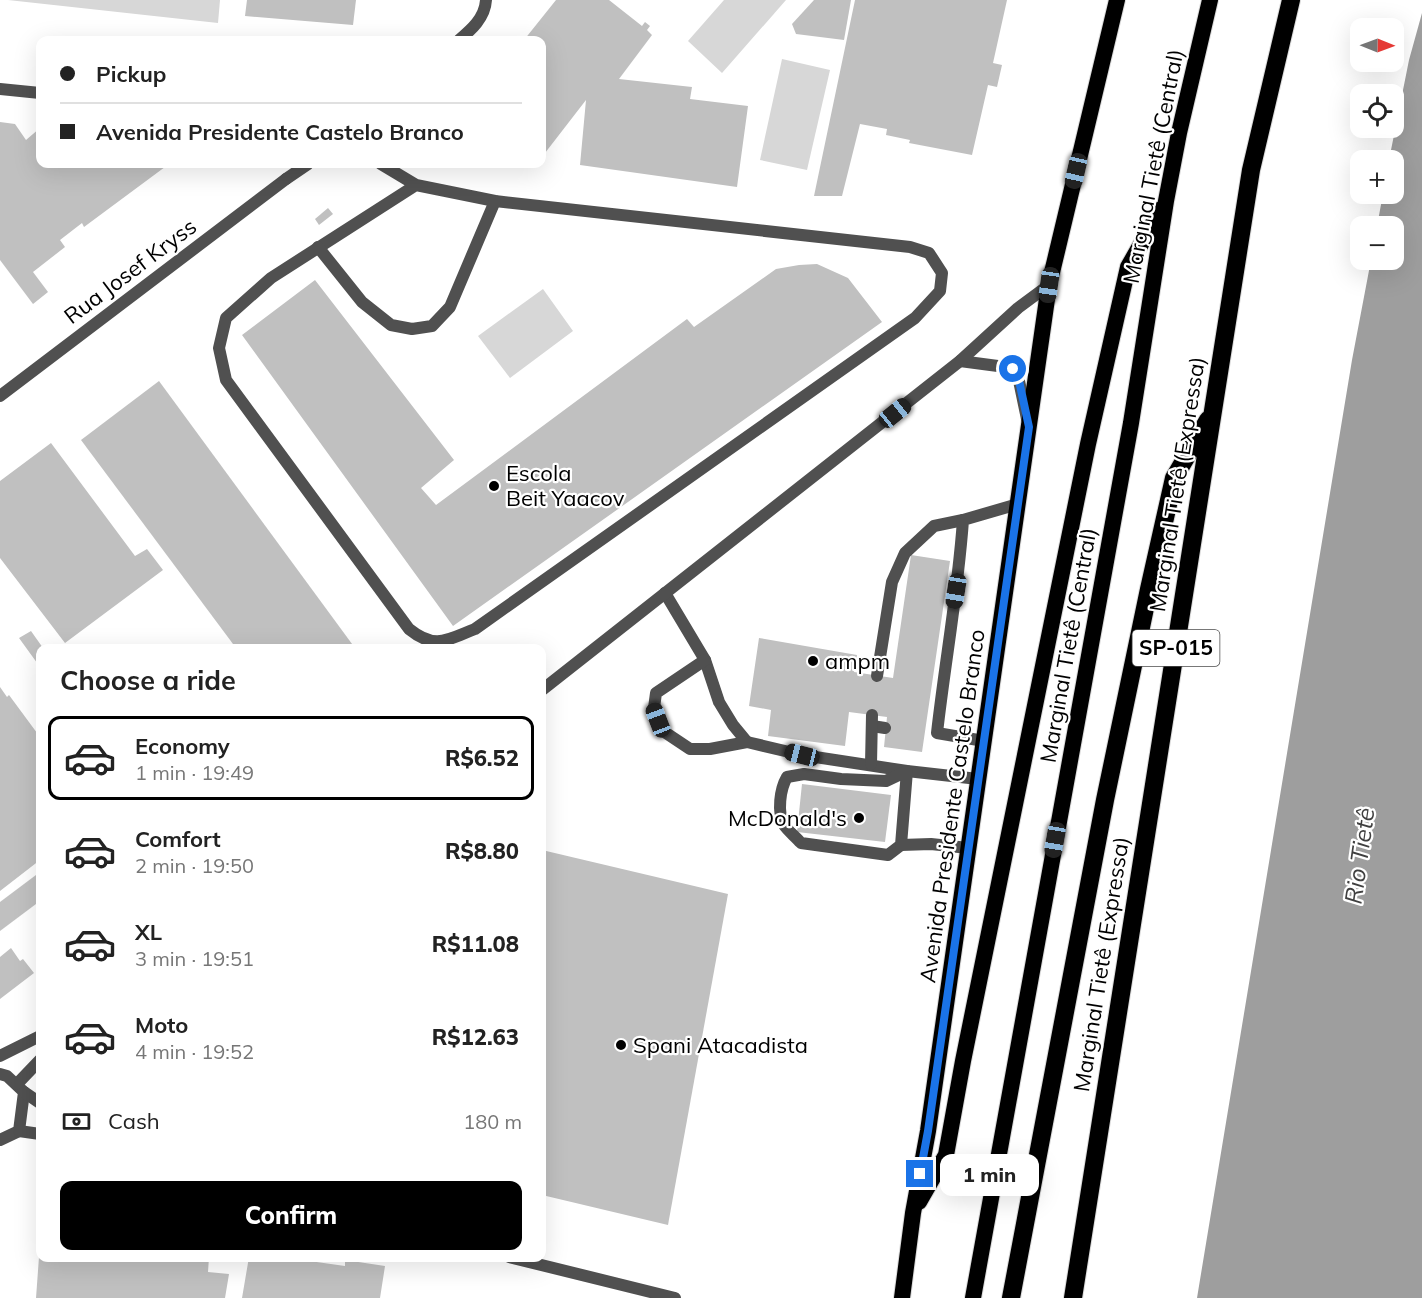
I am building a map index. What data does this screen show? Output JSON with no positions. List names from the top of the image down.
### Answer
{
  "streets": {
    "highway": [
      "Marginal Tietê (Central)",
      "Marginal Tietê (Expressa)",
      "SP-015",
      "Avenida Presidente Castelo Branco"
    ],
    "street": ["Rua Josef Kryss"]
  },
  "water": ["Rio Tietê"],
  "places": [
    "Escola Beit Yaacov",
    "ampm",
    "McDonald's",
    "Spani Atacadista"
  ],
  "north": "right",
  "page": {
    "map_buttons": ["+", "−"],
    "banner": ["Pickup", "Avenida Presidente Castelo Branco"],
    "heading": "Choose a ride",
    "list": [
      {
        "name": "Economy",
        "note": "1 min · 19:49",
        "value": "R$6.52"
      },
      {
        "name": "Comfort",
        "note": "2 min · 19:50",
        "value": "R$8.80"
      },
      {
        "name": "XL",
        "note": "3 min · 19:51",
        "value": "R$11.08"
      },
      {
        "name": "Moto",
        "note": "4 min · 19:52",
        "value": "R$12.63"
      }
    ],
    "pay": ["Cash", "180 m"],
    "bubble": "1 min",
    "buttons": "Confirm"
  }
}
